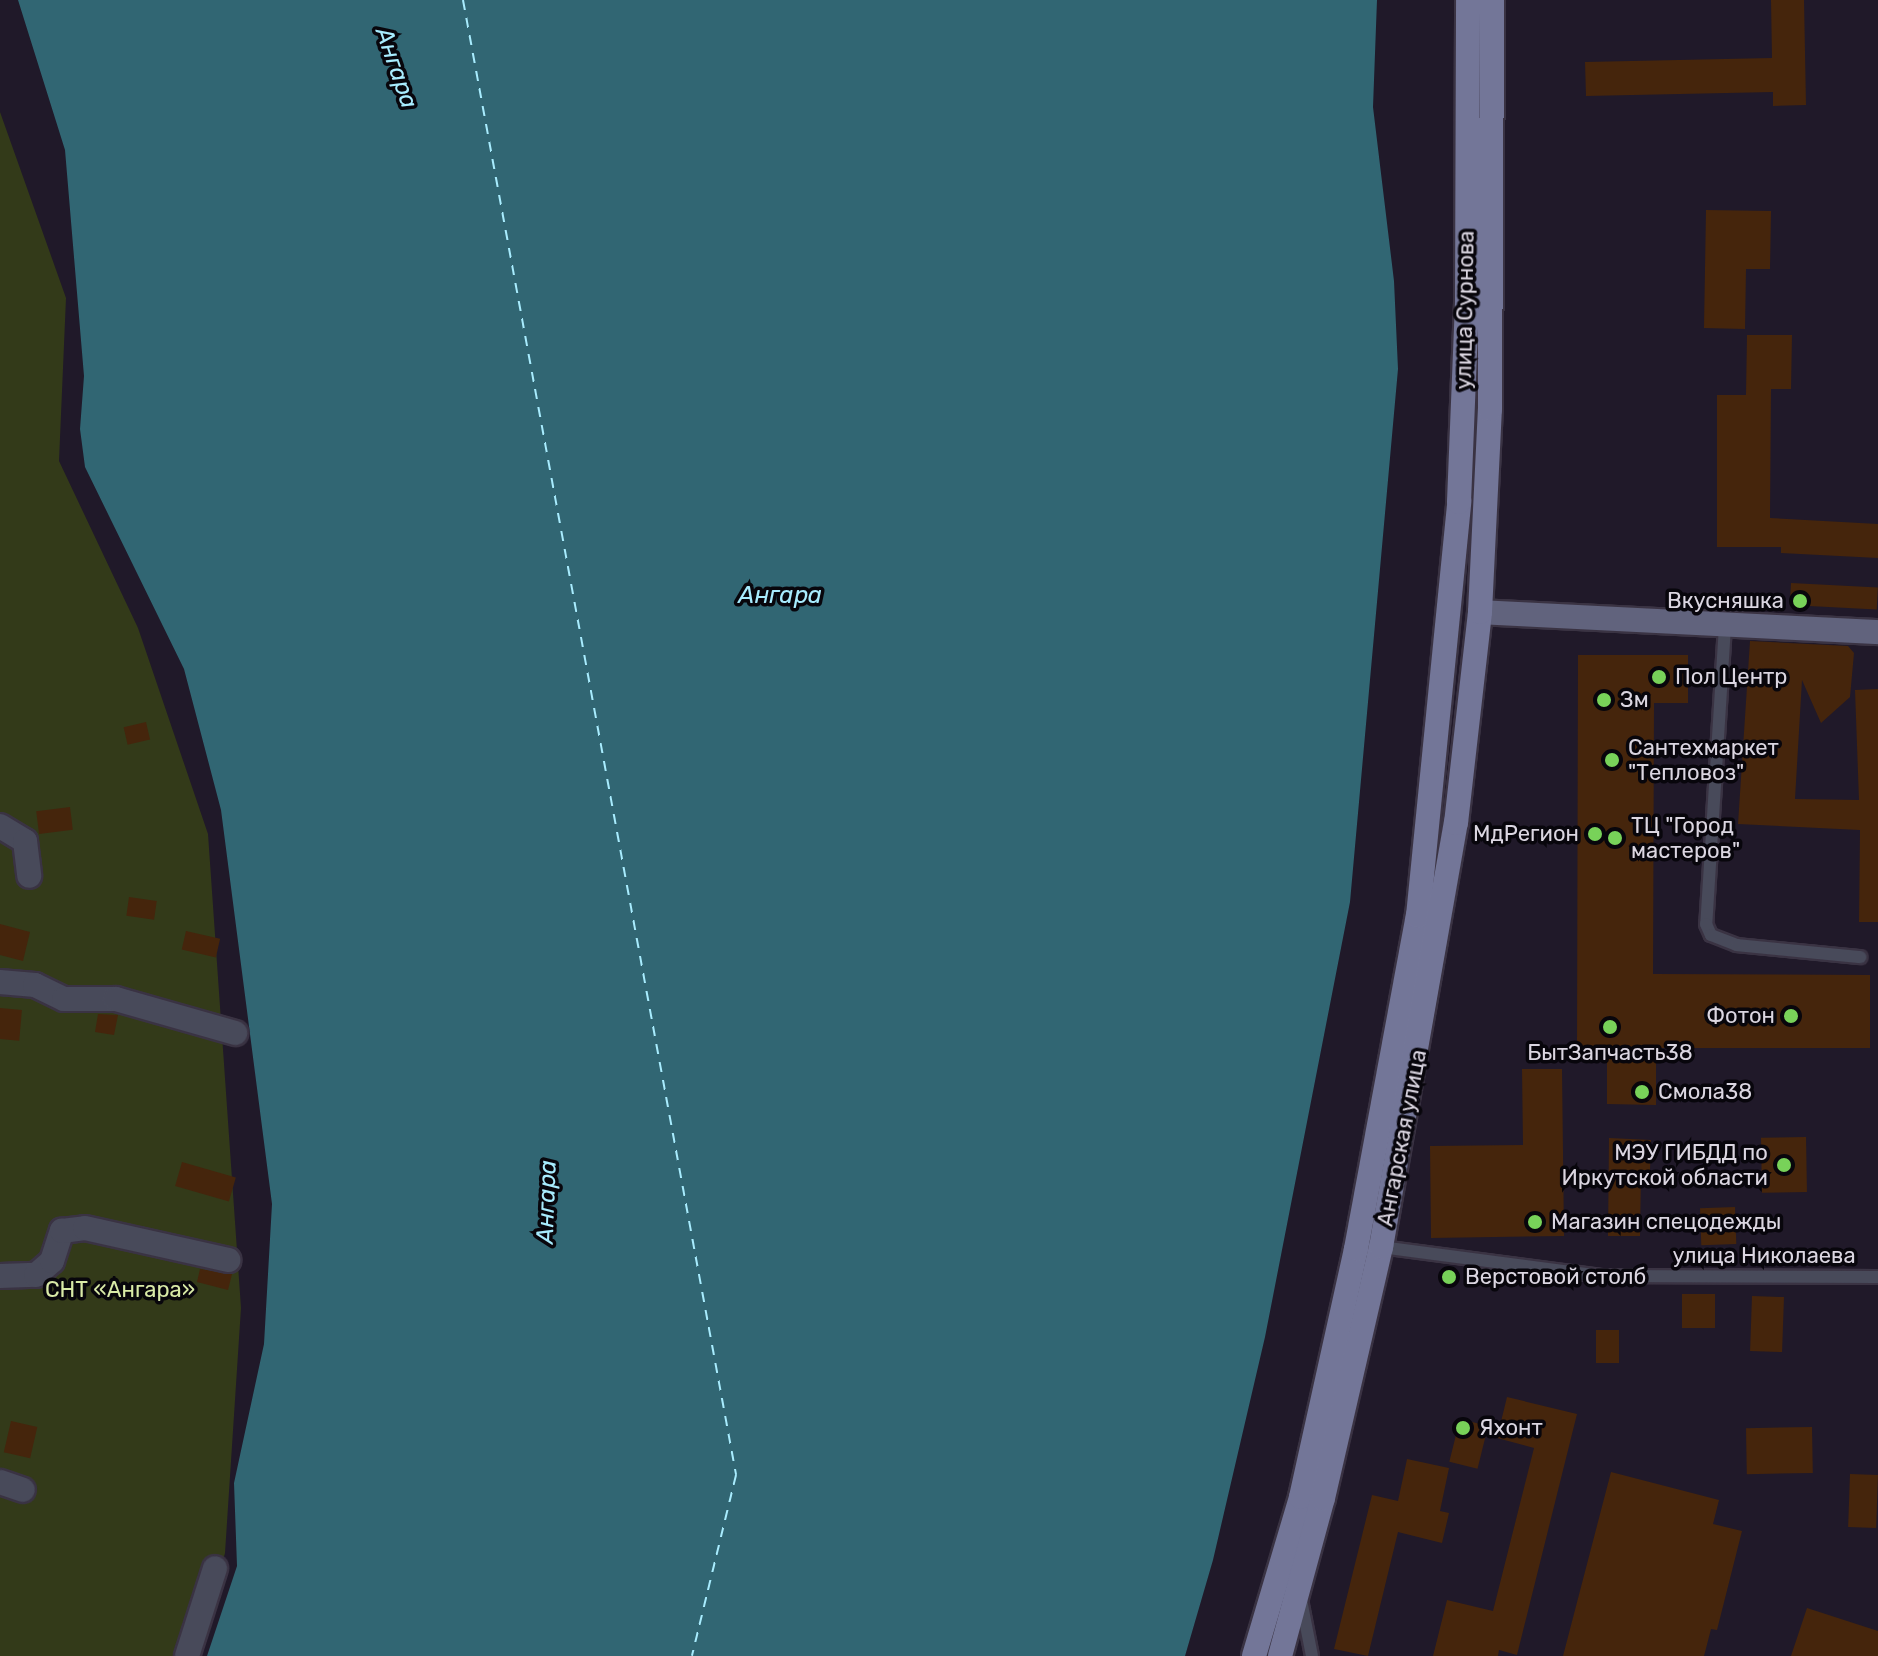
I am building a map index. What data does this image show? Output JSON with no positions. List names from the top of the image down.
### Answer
{
  "streets": {
    "main road": ["улица Сурнова", "Ангарская улица"],
    "lane": ["улица Николаева"]
  },
  "crossings": [
    ["улица Сурнова", "Ангарская улица"],
    ["Ангарская улица", "улица Николаева"]
  ],
  "water": ["Ангара"],
  "parks": ["СНТ «Ангара»"],
  "places": [
    "Вкусняшка",
    "Пол Центр",
    "Зм",
    "Сантехмаркет \"Тепловоз\"",
    "МдРегион",
    "ТЦ \"Город мастеров\"",
    "Фотон",
    "БытЗапчасть38",
    "Смола38",
    "МЭУ ГИБДД по Иркутской области",
    "Магазин спецодежды",
    "Верстовой столб",
    "Яхонт"
  ]
}
